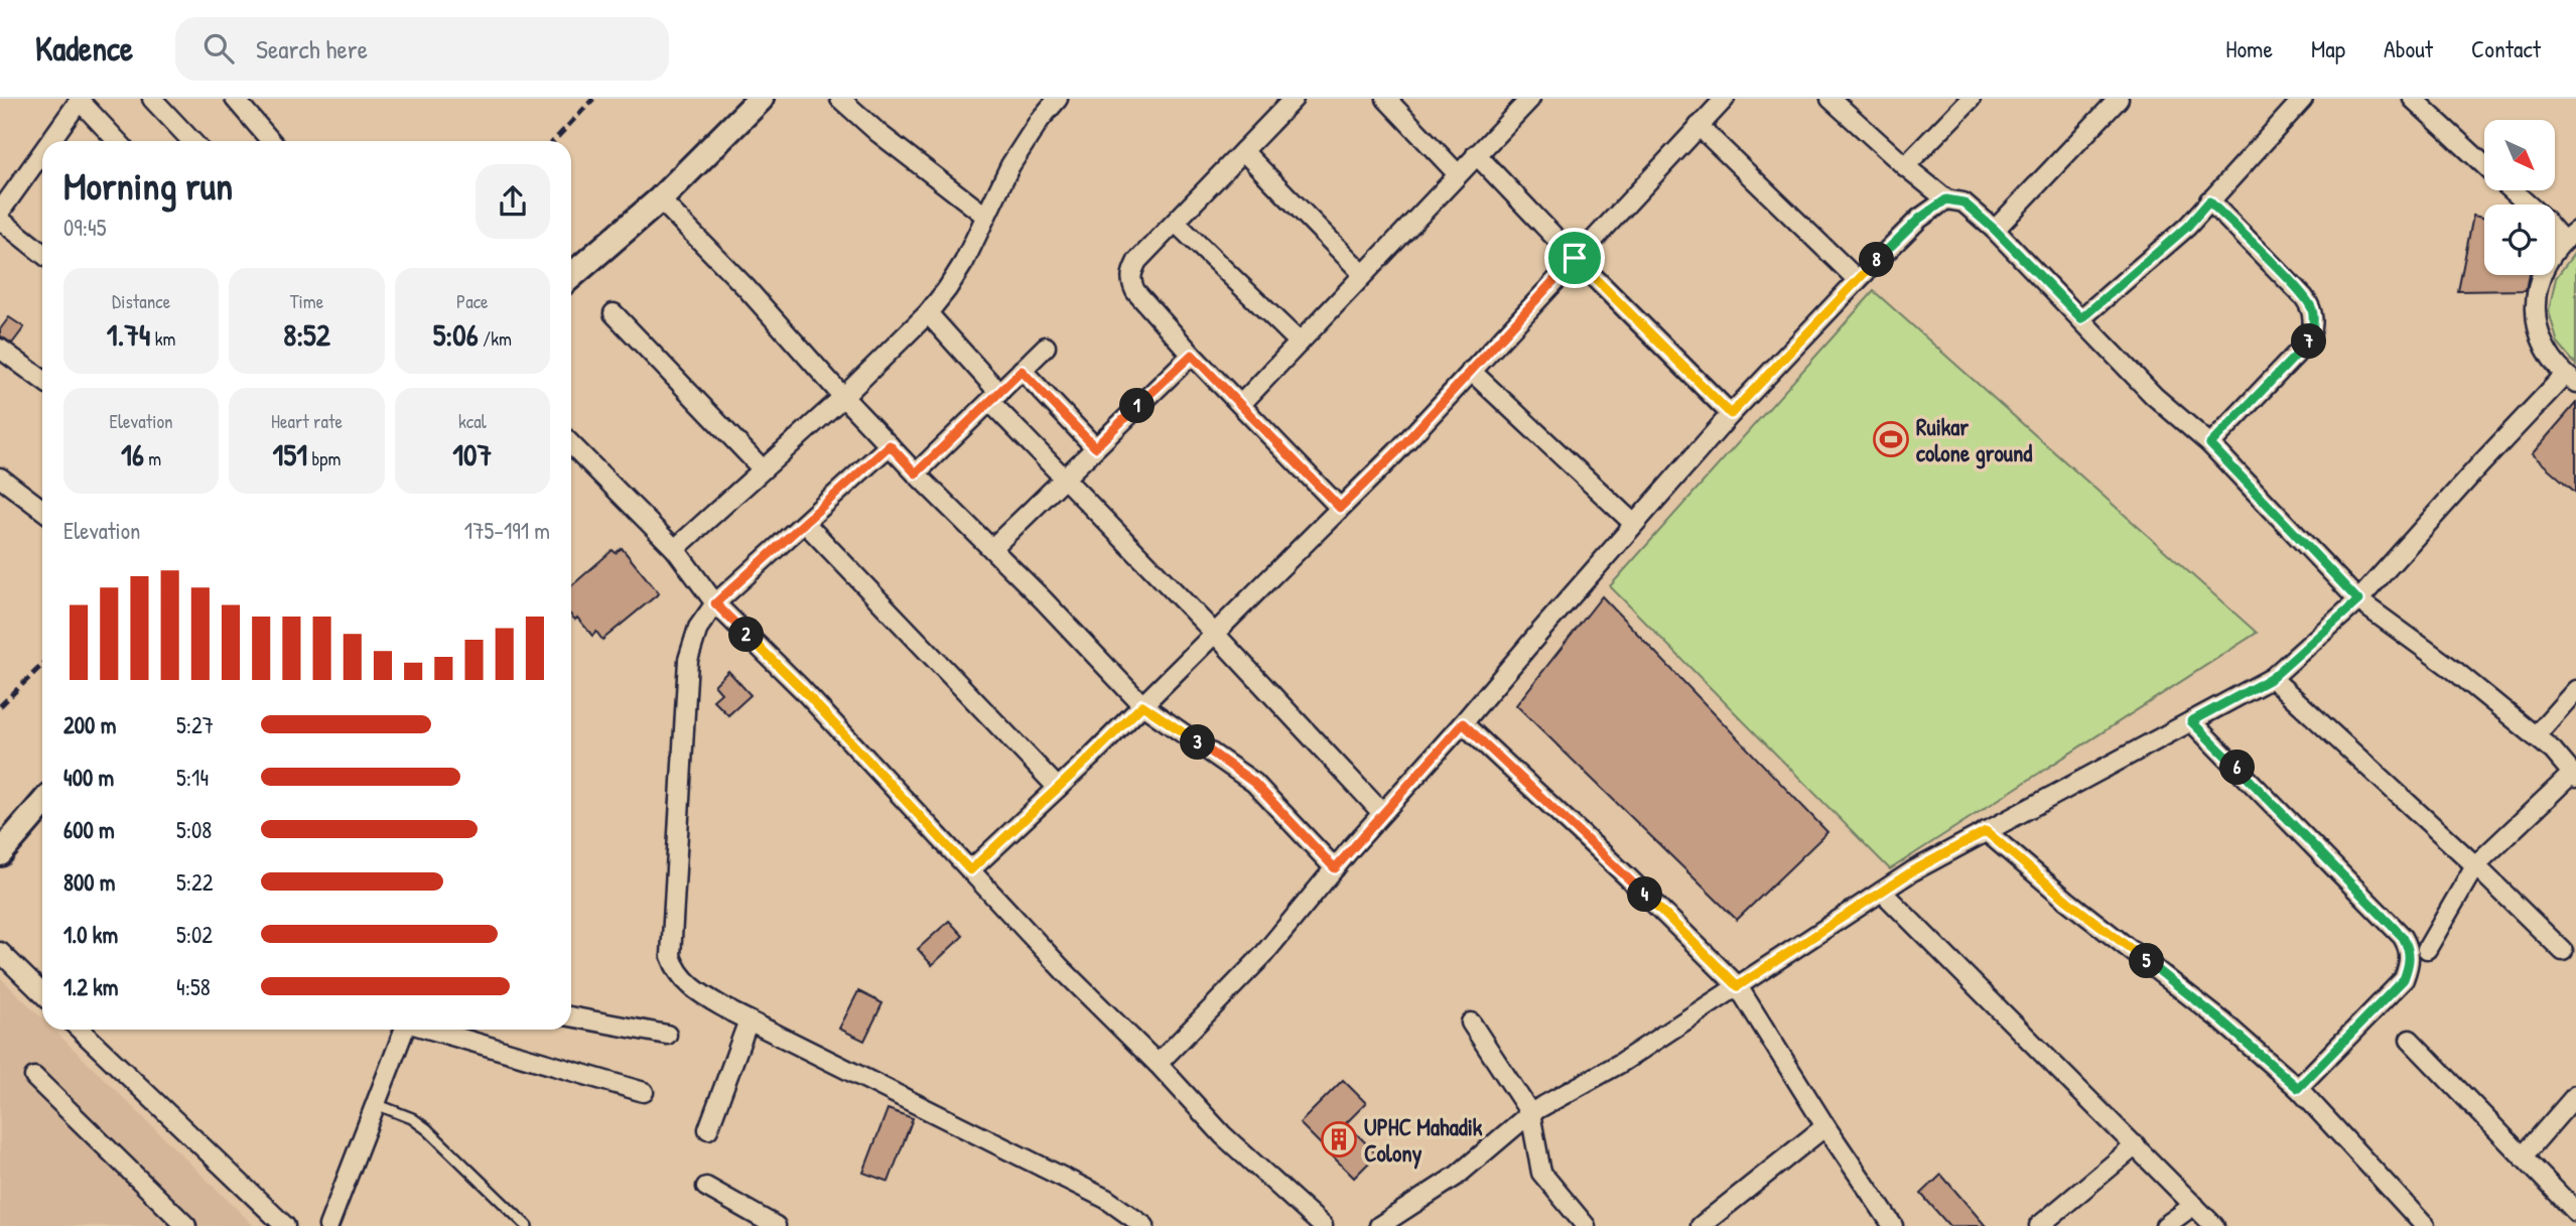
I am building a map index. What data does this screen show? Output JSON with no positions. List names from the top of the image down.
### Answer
{
  "places": {
    "sports": ["Ruikar colone ground"],
    "building": ["UPHC Mahadik Colony"]
  },
  "north": "bottom right",
  "page": {
    "header": "Kadence",
    "search": "Search here",
    "nav": [
      "Home",
      "Map",
      "About",
      "Contact"
    ],
    "heading": ["Morning run", "09:45"],
    "pins": [
      "8",
      "7",
      "1",
      "2",
      "3",
      "6",
      "4",
      "5"
    ],
    "stats": [
      ["Distance", "1.74 km"],
      ["Time", "8:52"],
      ["Pace", "5:06 /km"],
      ["Elevation", "16 m"],
      ["Heart rate", "151 bpm"],
      ["kcal", "107"]
    ],
    "chart": ["Elevation", "175–191 m"],
    "list": [
      {
        "name": "200 m",
        "note": "5:27"
      },
      {
        "name": "400 m",
        "note": "5:14"
      },
      {
        "name": "600 m",
        "note": "5:08"
      },
      {
        "name": "800 m",
        "note": "5:22"
      },
      {
        "name": "1.0 km",
        "note": "5:02"
      },
      {
        "name": "1.2 km",
        "note": "4:58"
      }
    ]
  }
}
